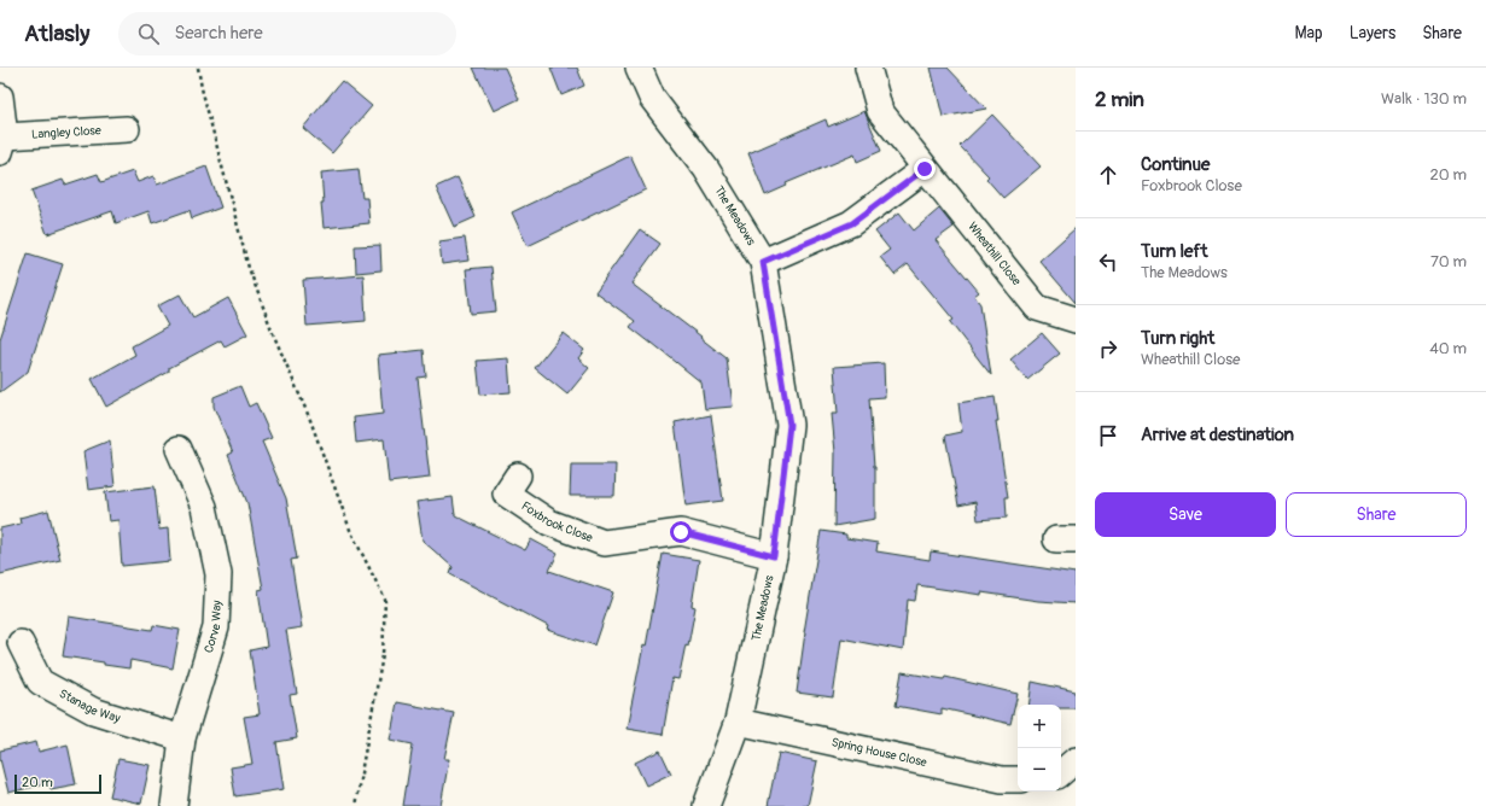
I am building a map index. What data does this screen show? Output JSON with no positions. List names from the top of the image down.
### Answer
{
  "streets": {
    "street": [
      "Langley Close",
      "The Meadows",
      "Wheathill Close",
      "Foxbrook Close",
      "Corve Way",
      "Stanage Way",
      "Spring House Close"
    ]
  },
  "crossings": [
    ["The Meadows", "Foxbrook Close"],
    ["The Meadows", "Spring House Close"],
    ["Corve Way", "Stanage Way"]
  ],
  "scale_bar": "20 m",
  "page": {
    "header": "Atlasly",
    "search": "Search here",
    "nav": ["Map", "Layers", "Share"],
    "heading": ["2 min", "Walk · 130 m"],
    "list": [
      ["Continue", "Foxbrook Close", "20 m"],
      ["Turn left", "The Meadows", "70 m"],
      ["Turn right", "Wheathill Close", "40 m"],
      "Arrive at destination"
    ],
    "buttons": ["Save", "Share"],
    "map_buttons": ["+", "−"],
    "scale": "20 m"
  }
}
